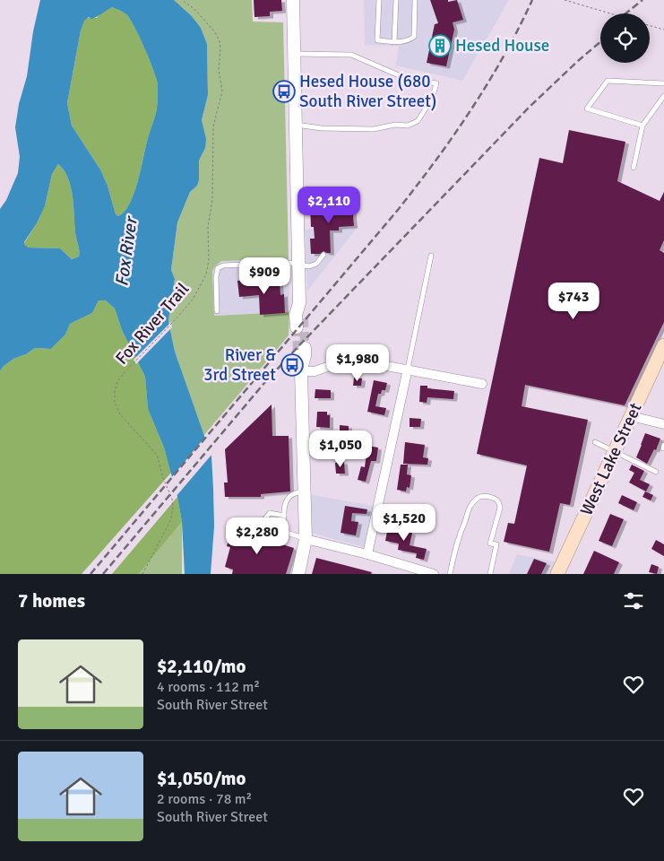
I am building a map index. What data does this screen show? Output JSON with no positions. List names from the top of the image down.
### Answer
{
  "streets": {
    "main road": ["West Lake Street"],
    "path": ["Fox River Trail"]
  },
  "water": ["Fox River"],
  "places": {
    "building": ["Hesed House"],
    "bus stop": ["Hesed House (680 South River Street)", "River & 3rd Street"]
  },
  "page": {
    "price": [
      "$2,110",
      "$909",
      "$743",
      "$1,980",
      "$1,050",
      "$1,520",
      "$2,280"
    ],
    "heading": "7 homes",
    "list": [
      {
        "name": "$2,110/mo",
        "note": "4 rooms · 112 m² · South River Street"
      },
      {
        "name": "$1,050/mo",
        "note": "2 rooms · 78 m² · South River Street"
      }
    ]
  }
}
